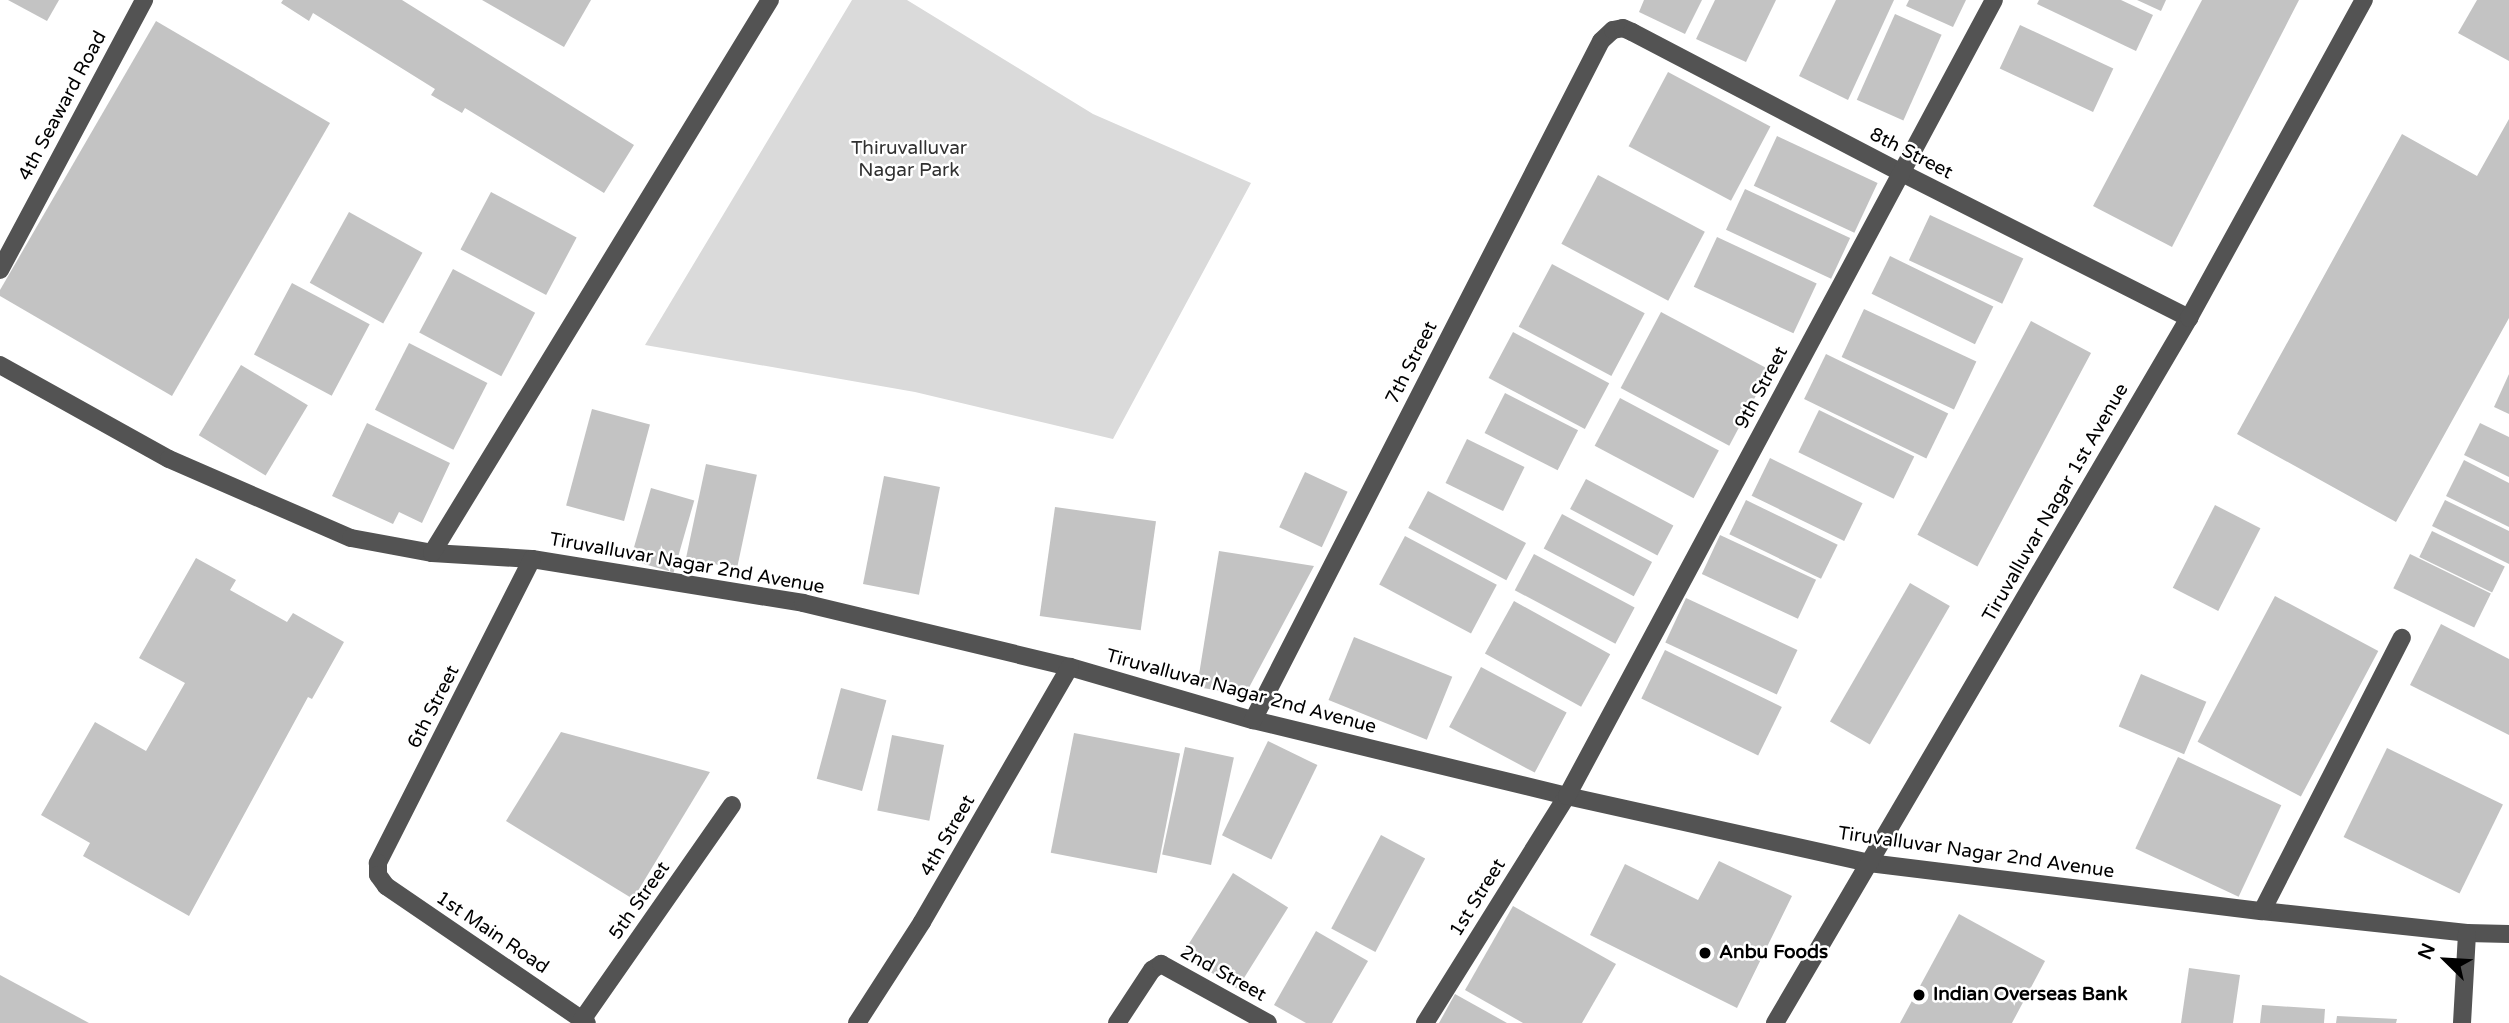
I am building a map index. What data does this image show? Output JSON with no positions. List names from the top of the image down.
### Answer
{
  "streets": {
    "street": [
      "4th Seaward Road",
      "8th Street",
      "7th Street",
      "9th Street",
      "Tiruvalluvar Nagar 1st Avenue",
      "Tiruvalluvar Nagar 2nd Avenue",
      "6th Street",
      "4th Street",
      "1st Street",
      "5th Street",
      "1st Main Road",
      "2nd Street"
    ]
  },
  "crossings": [
    ["8th Street", "7th Street"],
    ["8th Street", "9th Street"],
    ["8th Street", "Tiruvalluvar Nagar 1st Avenue"],
    ["7th Street", "Tiruvalluvar Nagar 2nd Avenue"],
    ["9th Street", "Tiruvalluvar Nagar 2nd Avenue"],
    ["9th Street", "1st Street"],
    ["Tiruvalluvar Nagar 1st Avenue", "Tiruvalluvar Nagar 2nd Avenue"],
    ["Tiruvalluvar Nagar 2nd Avenue", "6th Street"],
    ["Tiruvalluvar Nagar 2nd Avenue", "4th Street"],
    ["Tiruvalluvar Nagar 2nd Avenue", "1st Street"],
    ["6th Street", "1st Main Road"],
    ["5th Street", "1st Main Road"]
  ],
  "parks": ["Thiruvalluvar Nagar Park"],
  "places": ["Anbu Foods", "Indian Overseas Bank"],
  "north": "top left"
}
